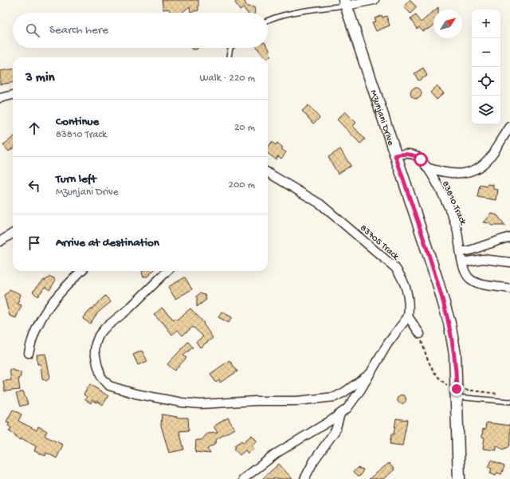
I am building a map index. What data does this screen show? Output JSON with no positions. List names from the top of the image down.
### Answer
{
  "streets": {
    "main road": ["Mzunjani Drive"],
    "street": ["83810 Track", "83705 Track"]
  },
  "crossings": [
    ["Mzunjani Drive", "83810 Track"]
  ],
  "north": "top right",
  "page": {
    "map_buttons": ["+", "−"],
    "search": "Search here",
    "heading": ["3 min", "Walk · 220 m"],
    "list": [
      ["Continue", "83810 Track", "20 m"],
      ["Turn left", "Mzunjani Drive", "200 m"],
      "Arrive at destination"
    ]
  }
}
